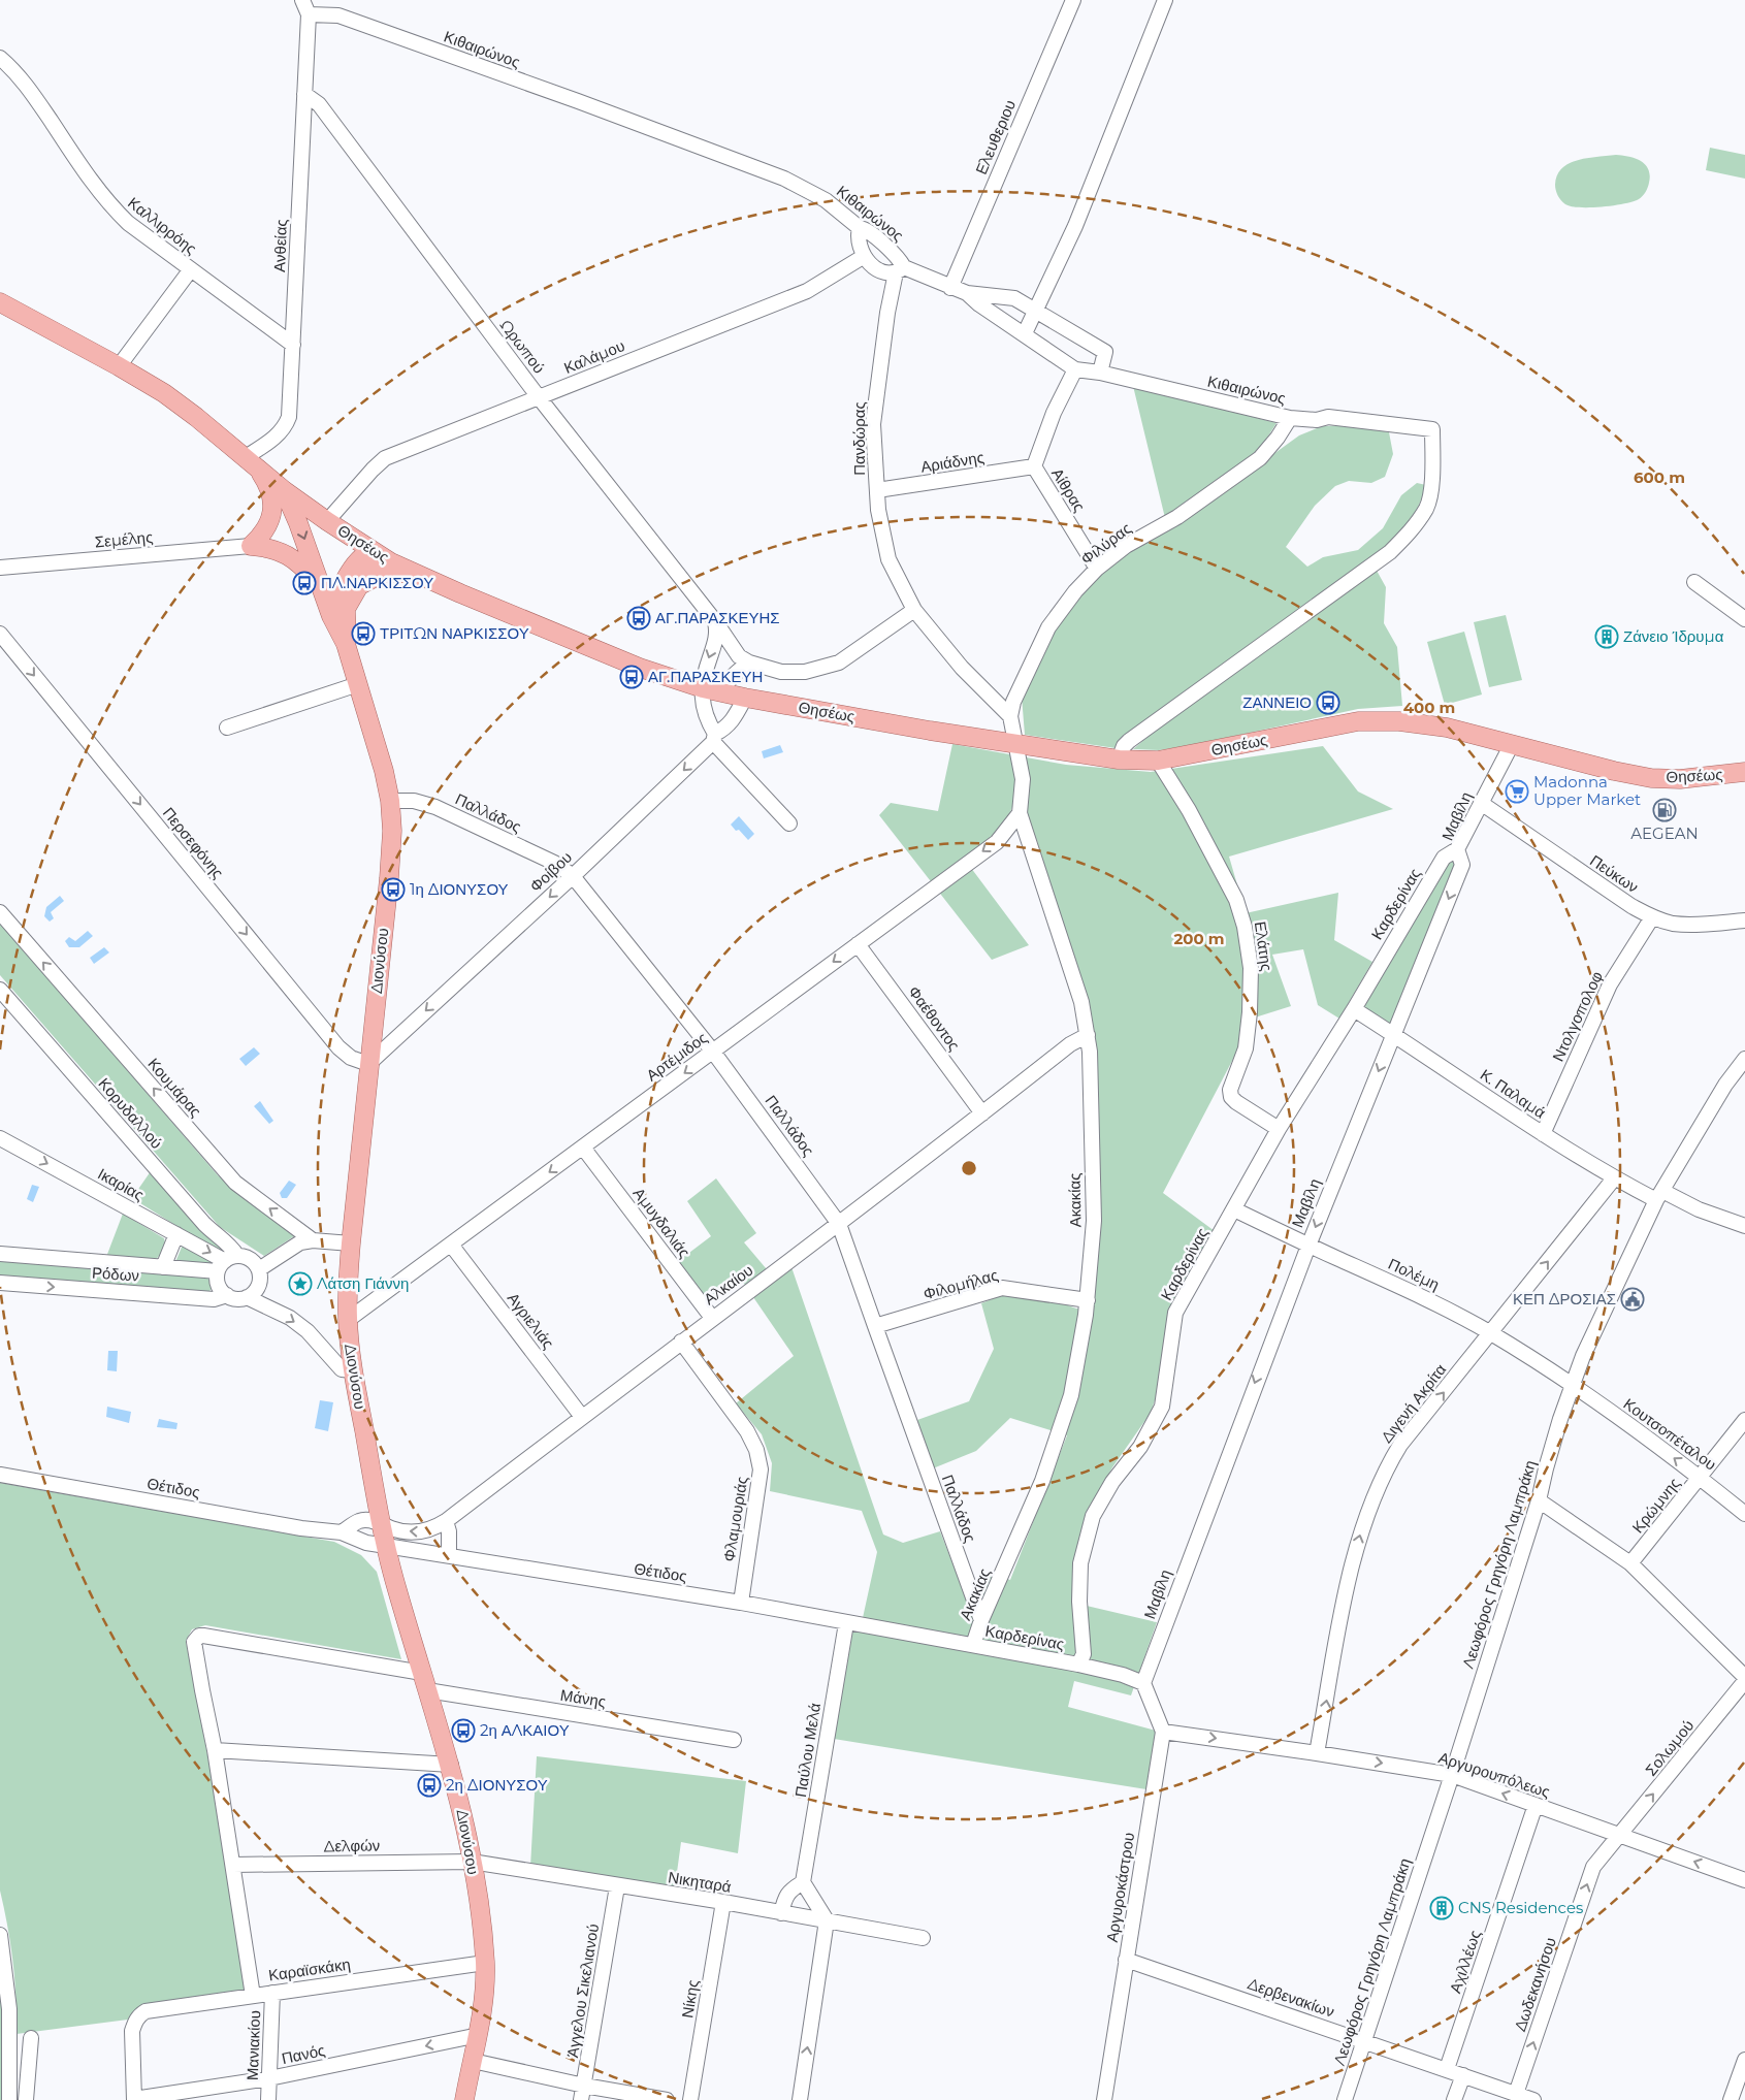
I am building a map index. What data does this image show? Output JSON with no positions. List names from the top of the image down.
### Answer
{
  "streets": {
    "main road": ["Θησέως", "Διονύσου"],
    "street": [
      "Κιθαιρώνος",
      "Ελευθεριου",
      "Καλλιρρόης",
      "Ανθείας",
      "Ωρωπού",
      "Καλάμου",
      "Πανδώρας",
      "Αριάδνης",
      "Αίθρας",
      "Σεμέλης",
      "Φιλύρας",
      "Παλλάδος",
      "Μαβίλη",
      "Περσεφόνης",
      "Φοίβου",
      "Πεύκων",
      "Καρδερίνας",
      "Ελάτης",
      "Ντολγοπολοφ",
      "Φαέθοντος",
      "Αρτέμιδος",
      "Κουμάρας",
      "Κ. Παλαμά",
      "Κορυδαλλού",
      "Ικαρίας",
      "Ακακίας",
      "Αμυγδαλιάς",
      "Ρόδων",
      "Πολέμη",
      "Αλκαίου",
      "Φιλομήλας",
      "Αγριελιάς",
      "Διγενή Ακρίτα",
      "Κουτσοπέταλου",
      "Θέτιδος",
      "Κρώμνης",
      "Φλαμουριάς",
      "Λεωφόρος Γρηγόρη Λαμπράκη",
      "Μάνης",
      "Σολωμού",
      "Παύλου Μελά",
      "Αργυρουπόλεως",
      "Δελφών",
      "Νικηταρά",
      "Αργυροκάστρου",
      "Αχιλλέως",
      "Καραϊσκάκη",
      "Δωδεκανήσου",
      "Άγγελου Σικελιανού",
      "Δερβενακίων",
      "Νίκης",
      "Μανιακίου",
      "Πανός"
    ]
  },
  "crossings": [
    ["Κιθαιρώνος", "Ελευθεριου"],
    ["Κιθαιρώνος", "Ανθείας"],
    ["Κιθαιρώνος", "Πανδώρας"],
    ["Κιθαιρώνος", "Αίθρας"],
    ["Κιθαιρώνος", "Θησέως"],
    ["Κιθαιρώνος", "Φιλύρας"],
    ["Καλλιρρόης", "Ανθείας"],
    ["Ανθείας", "Ωρωπού"],
    ["Ανθείας", "Θησέως"],
    ["Ωρωπού", "Καλάμου"],
    ["Καλάμου", "Θησέως"],
    ["Πανδώρας", "Αριάδνης"],
    ["Πανδώρας", "Φιλύρας"],
    ["Αριάδνης", "Αίθρας"],
    ["Αίθρας", "Φιλύρας"],
    ["Θησέως", "Μαβίλη"],
    ["Θησέως", "Φοίβου"],
    ["Θησέως", "Ελάτης"],
    ["Θησέως", "Διονύσου"],
    ["Θησέως", "Ακακίας"],
    ["Παλλάδος", "Φοίβου"],
    ["Παλλάδος", "Διονύσου"],
    ["Παλλάδος", "Αρτέμιδος"],
    ["Παλλάδος", "Ακακίας"],
    ["Παλλάδος", "Αλκαίου"],
    ["Παλλάδος", "Φιλομήλας"],
    ["Μαβίλη", "Πεύκων"],
    ["Μαβίλη", "Καρδερίνας"],
    ["Μαβίλη", "Κ. Παλαμά"],
    ["Μαβίλη", "Πολέμη"],
    ["Περσεφόνης", "Φοίβου"],
    ["Περσεφόνης", "Διονύσου"],
    ["Φοίβου", "Διονύσου"],
    ["Πεύκων", "Ντολγοπολοφ"],
    ["Καρδερίνας", "Ελάτης"],
    ["Καρδερίνας", "Κ. Παλαμά"],
    ["Καρδερίνας", "Ακακίας"],
    ["Καρδερίνας", "Πολέμη"],
    ["Καρδερίνας", "Θέτιδος"],
    ["Διονύσου", "Αρτέμιδος"],
    ["Διονύσου", "Αλκαίου"],
    ["Διονύσου", "Θέτιδος"],
    ["Διονύσου", "Μάνης"],
    ["Διονύσου", "Δελφών"],
    ["Διονύσου", "Νικηταρά"],
    ["Διονύσου", "Καραϊσκάκη"],
    ["Διονύσου", "Πανός"],
    ["Ντολγοπολοφ", "Κ. Παλαμά"],
    ["Φαέθοντος", "Αρτέμιδος"],
    ["Φαέθοντος", "Αλκαίου"],
    ["Αρτέμιδος", "Ακακίας"],
    ["Αρτέμιδος", "Αμυγδαλιάς"],
    ["Αρτέμιδος", "Αγριελιάς"],
    ["Κ. Παλαμά", "Διγενή Ακρίτα"],
    ["Κ. Παλαμά", "Λεωφόρος Γρηγόρη Λαμπράκη"],
    ["Κορυδαλλού", "Ικαρίας"],
    ["Κορυδαλλού", "Ρόδων"],
    ["Ικαρίας", "Ρόδων"],
    ["Ακακίας", "Αλκαίου"],
    ["Ακακίας", "Φιλομήλας"],
    ["Ακακίας", "Θέτιδος"],
    ["Αμυγδαλιάς", "Αλκαίου"],
    ["Πολέμη", "Διγενή Ακρίτα"],
    ["Πολέμη", "Κουτσοπέταλου"],
    ["Πολέμη", "Λεωφόρος Γρηγόρη Λαμπράκη"],
    ["Αλκαίου", "Αγριελιάς"],
    ["Αλκαίου", "Φλαμουριάς"],
    ["Διγενή Ακρίτα", "Αργυρουπόλεως"],
    ["Κουτσοπέταλου", "Κρώμνης"],
    ["Κουτσοπέταλου", "Λεωφόρος Γρηγόρη Λαμπράκη"],
    ["Θέτιδος", "Φλαμουριάς"],
    ["Θέτιδος", "Παύλου Μελά"],
    ["Λεωφόρος Γρηγόρη Λαμπράκη", "Αργυρουπόλεως"],
    ["Λεωφόρος Γρηγόρη Λαμπράκη", "Δερβενακίων"],
    ["Σολωμού", "Αργυρουπόλεως"],
    ["Σολωμού", "Δωδεκανήσου"],
    ["Αργυρουπόλεως", "Αργυροκάστρου"],
    ["Αργυρουπόλεως", "Αχιλλέως"],
    ["Αργυρουπόλεως", "Δωδεκανήσου"],
    ["Δελφών", "Νικηταρά"],
    ["Νικηταρά", "Άγγελου Σικελιανού"],
    ["Νικηταρά", "Νίκης"],
    ["Αργυροκάστρου", "Δερβενακίων"],
    ["Αχιλλέως", "Δερβενακίων"],
    ["Καραϊσκάκη", "Μανιακίου"],
    ["Καραϊσκάκη", "Πανός"],
    ["Δωδεκανήσου", "Δερβενακίων"],
    ["Μανιακίου", "Πανός"]
  ],
  "one_way": [
    "Μαβίλη",
    "Περσεφόνης",
    "Φοίβου",
    "Αρτέμιδος",
    "Κουμάρας",
    "Ικαρίας",
    "Διγενή Ακρίτα",
    "Σολωμού",
    "Δωδεκανήσου",
    "Πανός"
  ],
  "places": {
    "bus stop": [
      "ΠΛ.ΝΑΡΚΙΣΣΟΥ",
      "ΑΓ.ΠΑΡΑΣΚΕΥΗΣ",
      "ΤΡΙΤΩΝ ΝΑΡΚΙΣΣΟΥ",
      "ΑΓ.ΠΑΡΑΣΚΕΥΗ",
      "ΖΑΝΝΕΙΟ",
      "1η ΔΙΟΝΥΣΟΥ",
      "2η ΑΛΚΑΙΟΥ",
      "2η ΔΙΟΝΥΣΟΥ"
    ],
    "building": ["Ζάνειο Ίδρυμα", "CNS Residences"],
    "supermarket": ["Madonna Upper Market"],
    "fuel station": ["AEGEAN"],
    "place": ["Λάτση Γιάννη"],
    "public building": ["ΚΕΠ ΔΡΟΣΙΑΣ"]
  },
  "rings": ["600 m", "400 m", "200 m"]
}
